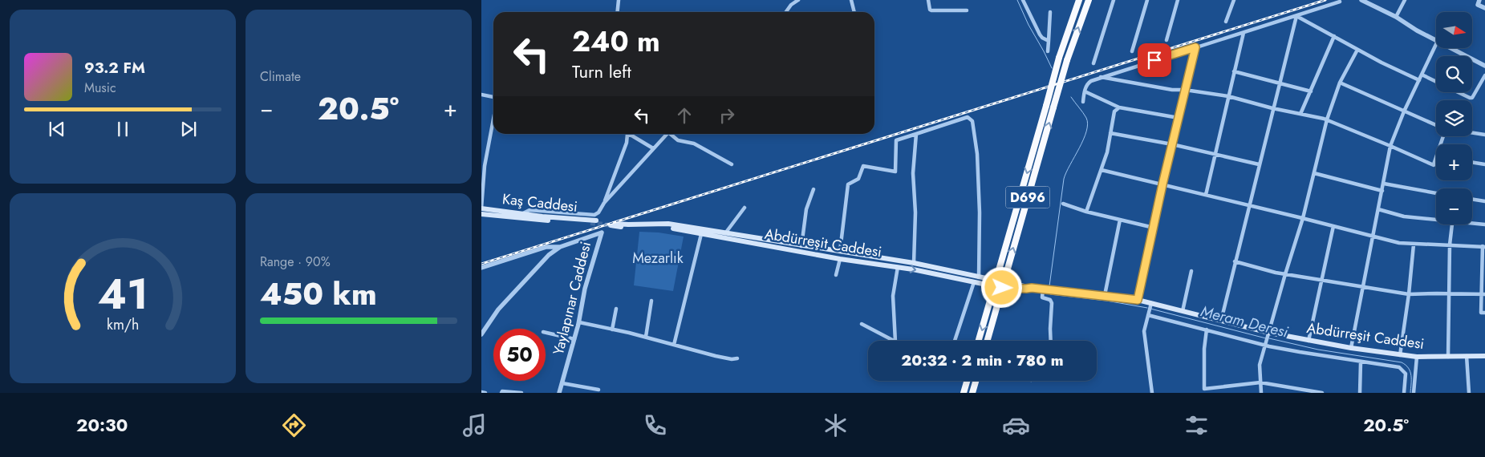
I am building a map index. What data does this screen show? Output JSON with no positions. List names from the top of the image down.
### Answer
{
  "streets": {
    "highway": ["D696"],
    "main road": ["Kaş Caddesi", "Abdürreşit Caddesi"],
    "street": ["Yaylapınar Caddesi"]
  },
  "crossings": [
    ["D696", "Abdürreşit Caddesi"]
  ],
  "water": ["Meram Deresi"],
  "parks": ["Mezarlık"],
  "north": "right",
  "page": {
    "tile": [
      "Climate",
      ["Range · 90%", "450 km"]
    ],
    "map_buttons": ["+", "−"],
    "turn": ["240 m", "Turn left"],
    "song": ["93.2 FM", "Music"],
    "heat": ["−", "20.5°", "+"],
    "limit": "50",
    "trip": "20:32 · 2 min · 780 m",
    "tabs": ["20:30", "20.5°"],
    "gauge": ["41", "km/h"]
  }
}
